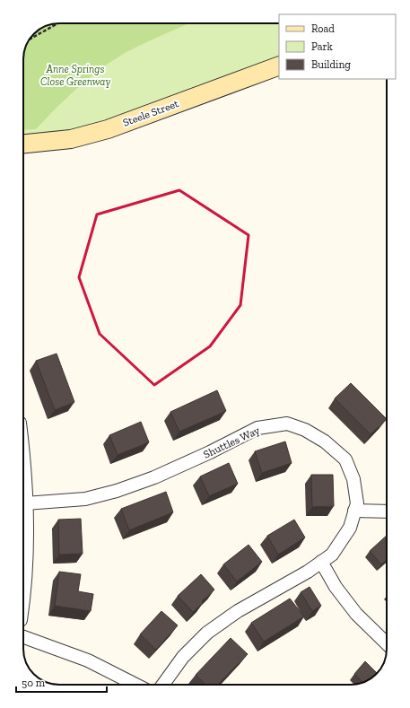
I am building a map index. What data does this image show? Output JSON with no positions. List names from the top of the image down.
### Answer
{
  "streets": {
    "street": ["Steele Street", "Shuttles Way"]
  },
  "parks": ["Anne Springs Close Greenway"],
  "legend": ["Road", "Park", "Building"],
  "scale_bar": "50 m"
}
